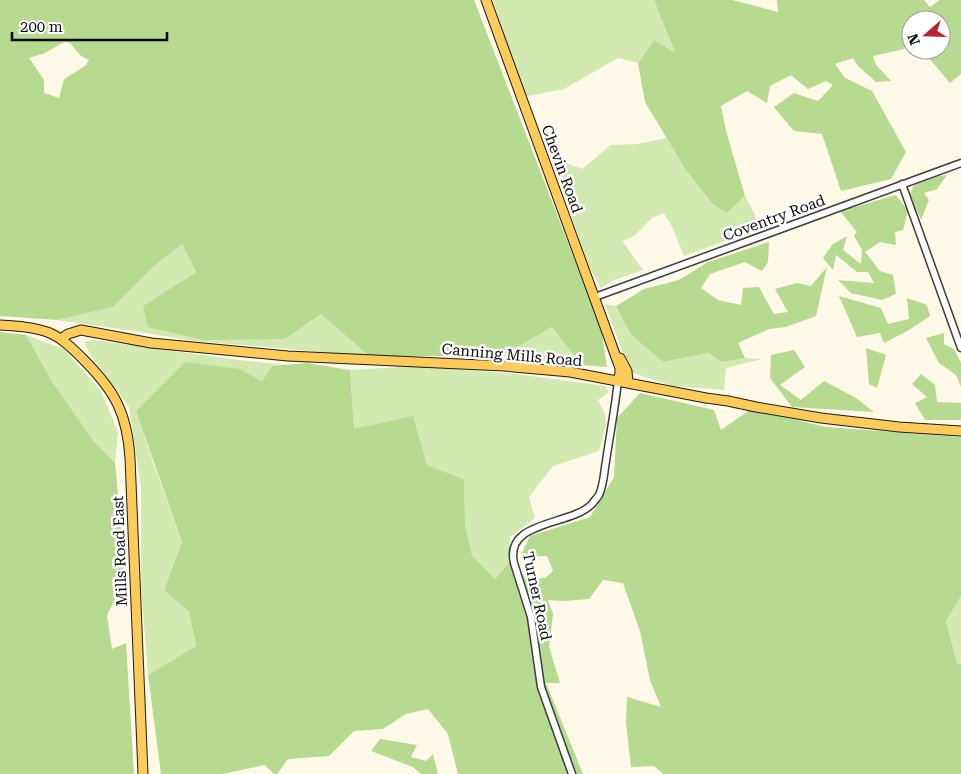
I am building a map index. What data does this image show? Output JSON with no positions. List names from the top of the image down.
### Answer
{
  "streets": {
    "main road": ["Chevin Road", "Canning Mills Road", "Mills Road East"],
    "street": ["Coventry Road", "Turner Road"]
  },
  "crossings": [
    ["Chevin Road", "Coventry Road"],
    ["Chevin Road", "Canning Mills Road"],
    ["Chevin Road", "Turner Road"],
    ["Canning Mills Road", "Turner Road"]
  ],
  "scale_bar": "200 m",
  "north": "left"
}
